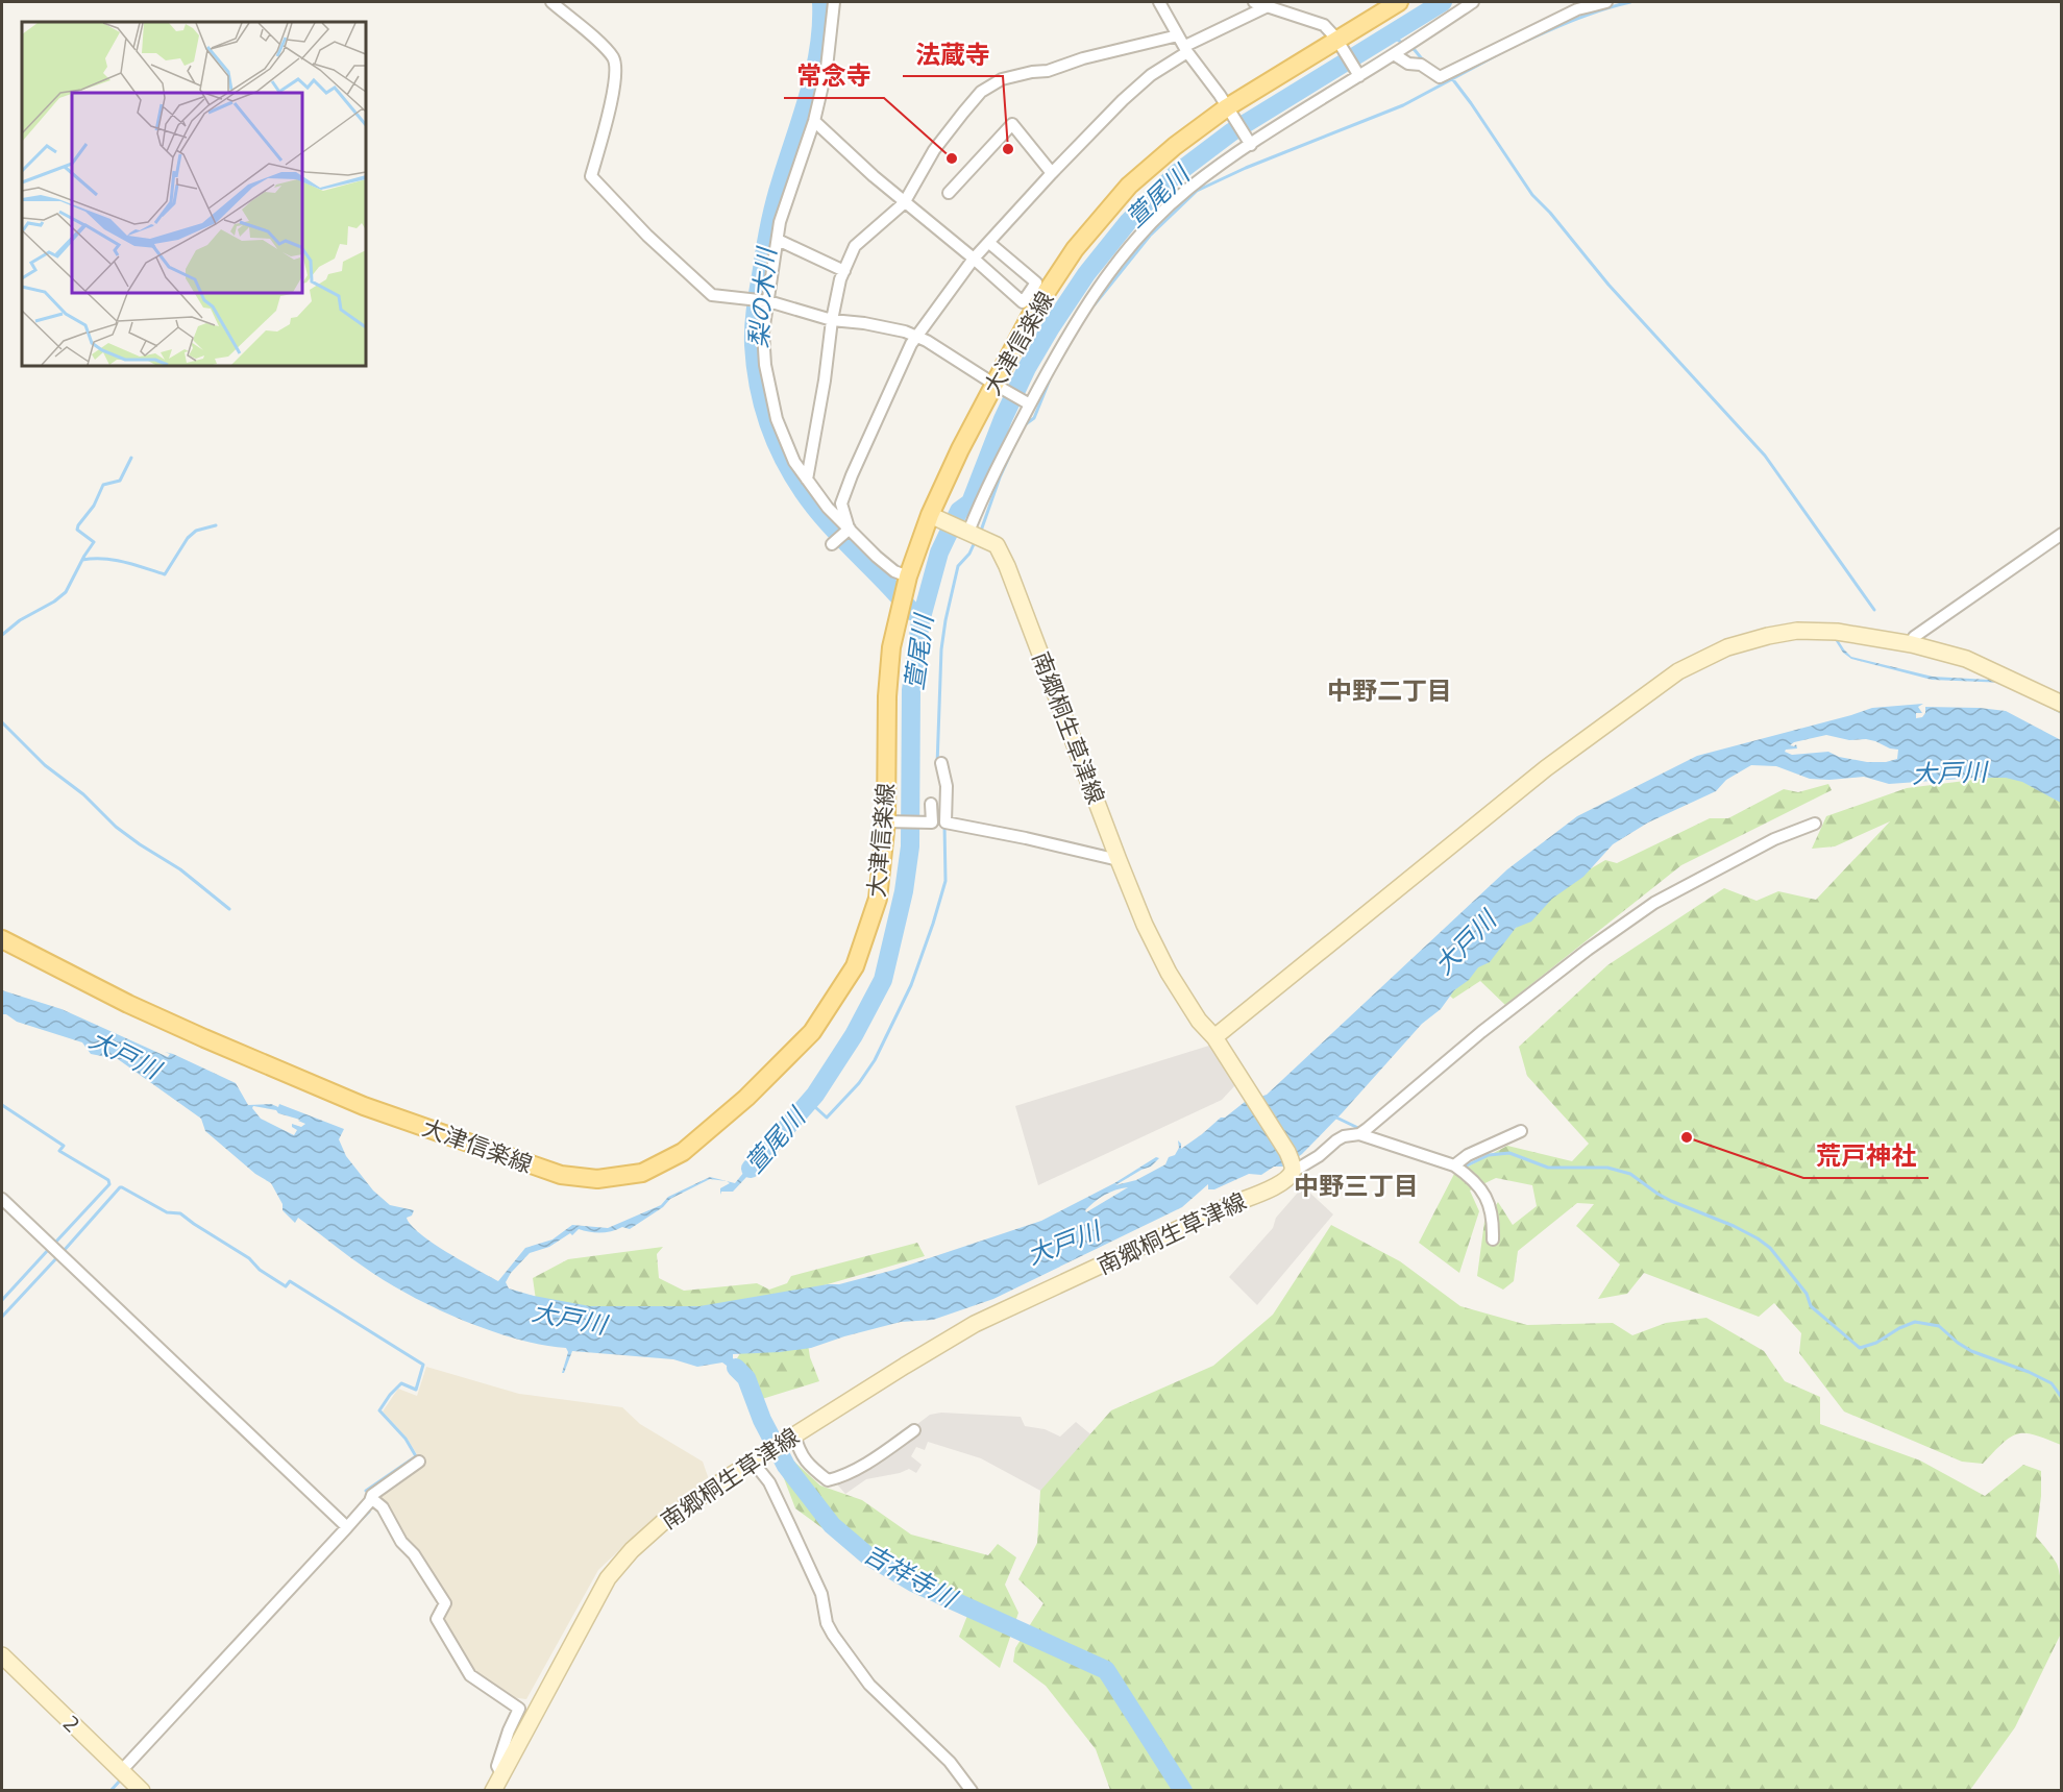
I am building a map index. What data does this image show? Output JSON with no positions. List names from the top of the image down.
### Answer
{
  "streets": {
    "main road": ["大津信楽線", "南郷桐生草津線", "2"]
  },
  "crossings": [
    ["大津信楽線", "南郷桐生草津線"]
  ],
  "districts": ["中野二丁目", "中野三丁目"],
  "water": [
    "萱尾川",
    "梨の木川",
    "大戸川",
    "吉祥寺川"
  ],
  "places": ["法蔵寺", "常念寺", "荒戸神社"]
}
